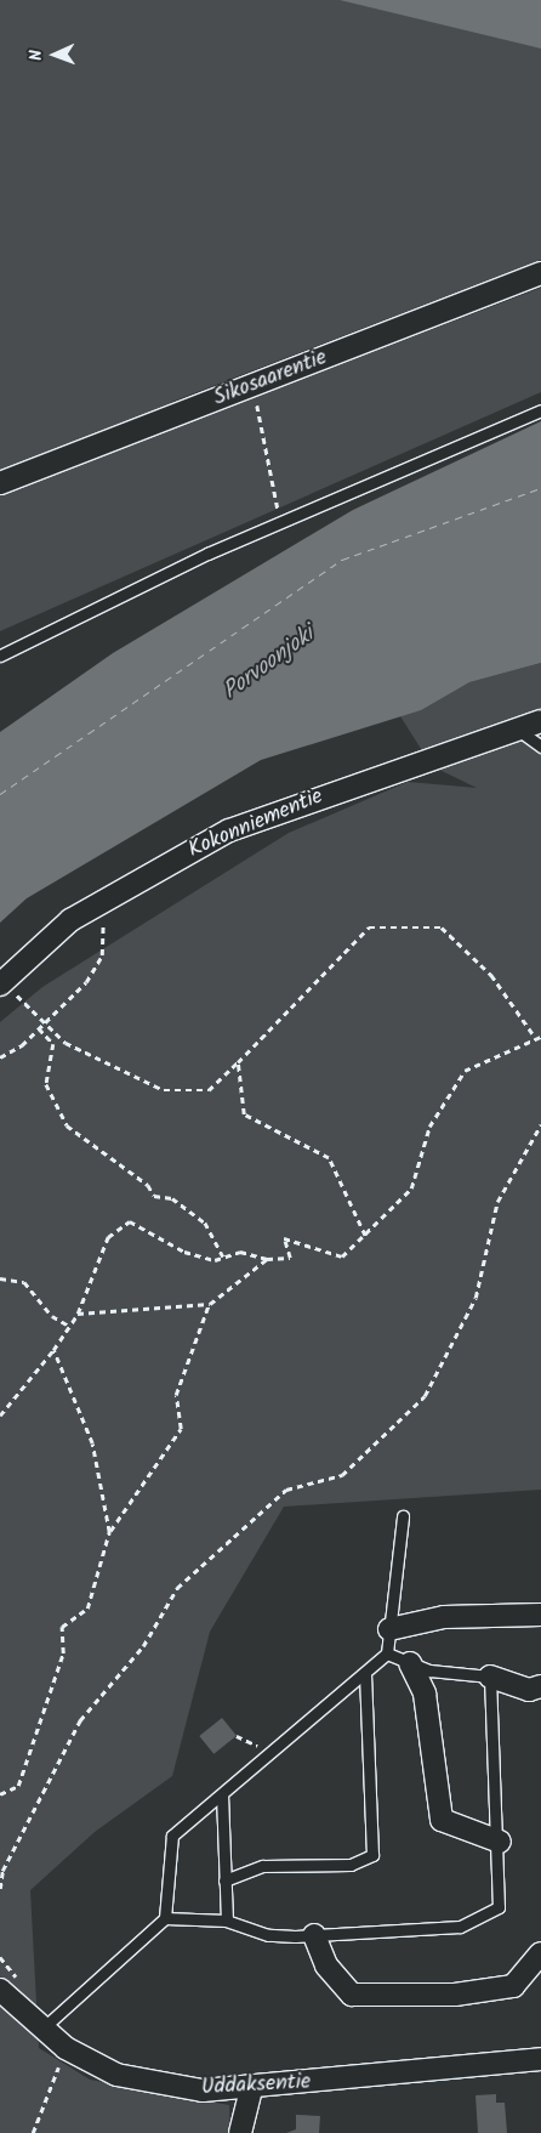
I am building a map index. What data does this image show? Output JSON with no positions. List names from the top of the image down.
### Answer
{
  "streets": {
    "street": ["Sikosaarentie", "Kokonniementie", "Uddaksentie"]
  },
  "water": ["Porvoonjoki"],
  "north": "left"
}
